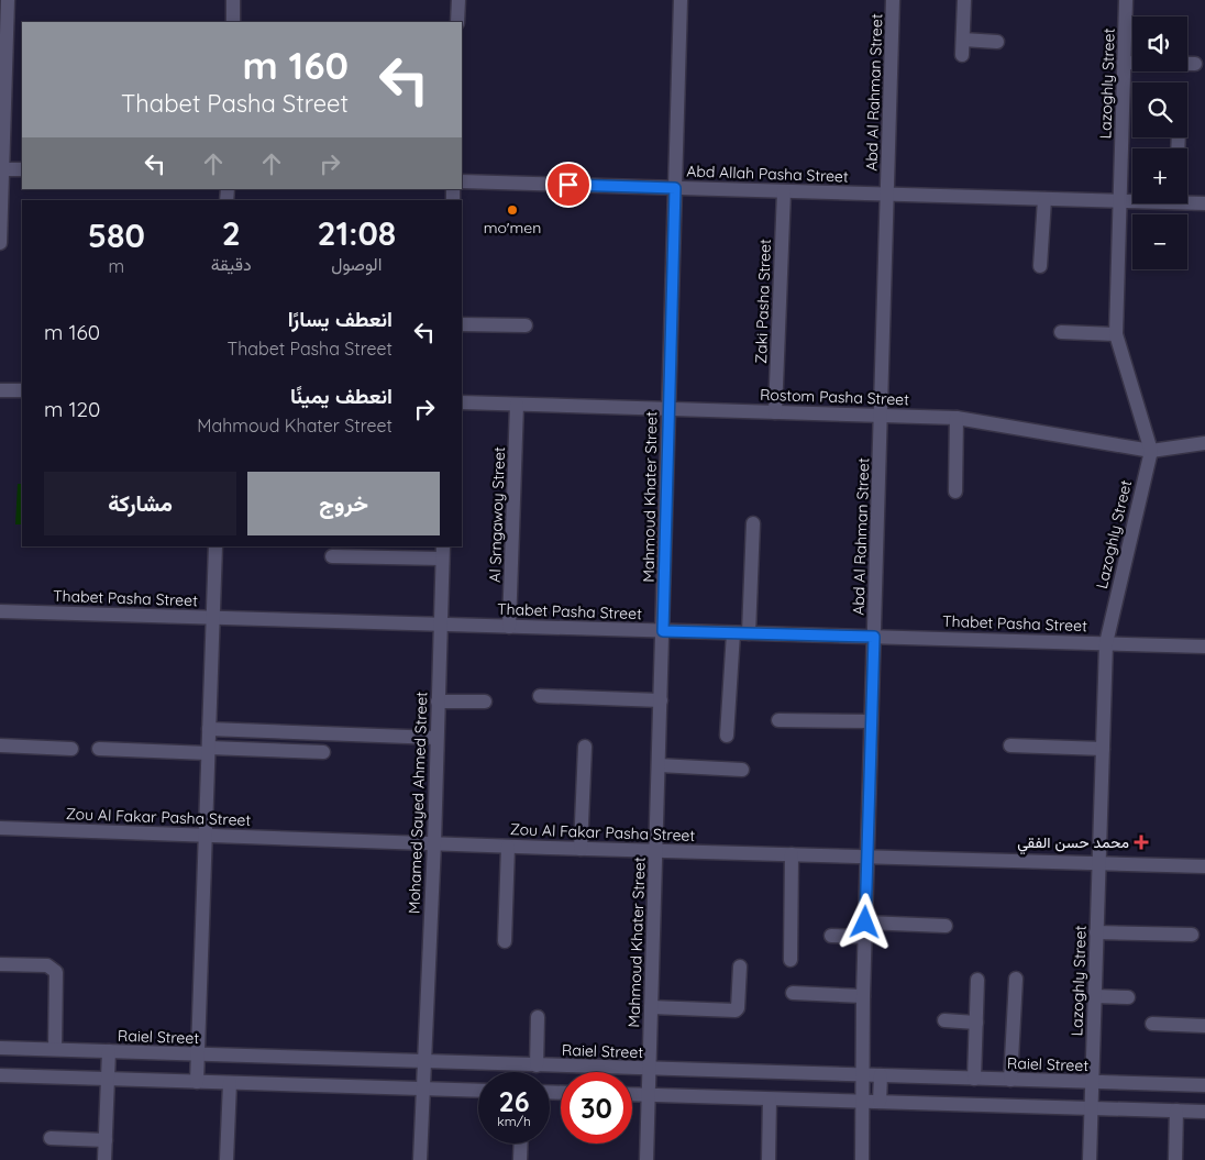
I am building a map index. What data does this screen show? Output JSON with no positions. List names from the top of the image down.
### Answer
{
  "streets": {
    "street": [
      "Lazoghly Street",
      "Abd Al Rahman Street",
      "Abd Allah Pasha Street",
      "Zaki Pasha Street",
      "Rostom Pasha Street",
      "Mahmoud Khater Street",
      "Al Srngawoy Street",
      "Thabet Pasha Street",
      "Mohamed Sayed Ahmed Street",
      "Zou Al Fakar Pasha Street",
      "Raiel Street"
    ]
  },
  "crossings": [
    ["Lazoghly Street", "Abd Allah Pasha Street"],
    ["Lazoghly Street", "Rostom Pasha Street"],
    ["Lazoghly Street", "Thabet Pasha Street"],
    ["Lazoghly Street", "Zou Al Fakar Pasha Street"],
    ["Lazoghly Street", "Raiel Street"],
    ["Abd Al Rahman Street", "Abd Allah Pasha Street"],
    ["Abd Al Rahman Street", "Rostom Pasha Street"],
    ["Abd Al Rahman Street", "Thabet Pasha Street"],
    ["Abd Al Rahman Street", "Zou Al Fakar Pasha Street"],
    ["Abd Al Rahman Street", "Raiel Street"],
    ["Abd Allah Pasha Street", "Zaki Pasha Street"],
    ["Abd Allah Pasha Street", "Mahmoud Khater Street"],
    ["Zaki Pasha Street", "Rostom Pasha Street"],
    ["Rostom Pasha Street", "Mahmoud Khater Street"],
    ["Rostom Pasha Street", "Al Srngawoy Street"],
    ["Mahmoud Khater Street", "Thabet Pasha Street"],
    ["Mahmoud Khater Street", "Zou Al Fakar Pasha Street"],
    ["Mahmoud Khater Street", "Raiel Street"],
    ["Al Srngawoy Street", "Thabet Pasha Street"],
    ["Thabet Pasha Street", "Mohamed Sayed Ahmed Street"],
    ["Mohamed Sayed Ahmed Street", "Zou Al Fakar Pasha Street"],
    ["Mohamed Sayed Ahmed Street", "Raiel Street"]
  ],
  "places": {
    "other": ["mo'men"],
    "health": ["محمد حسن الفقي"]
  },
  "page": {
    "map_buttons": ["+", "−"],
    "turn": ["160 m", "Thabet Pasha Street"],
    "eta": [
      "21:08",
      "الوصول",
      "2",
      "دقيقة",
      "580",
      "m"
    ],
    "list": [
      {
        "name": "انعطف يسارًا",
        "note": "Thabet Pasha Street",
        "value": "160 m"
      },
      {
        "name": "انعطف يمينًا",
        "note": "Mahmoud Khater Street",
        "value": "120 m"
      }
    ],
    "buttons": ["خروج", "مشاركة"],
    "speed": "26 km/h",
    "limit": "30"
  }
}
